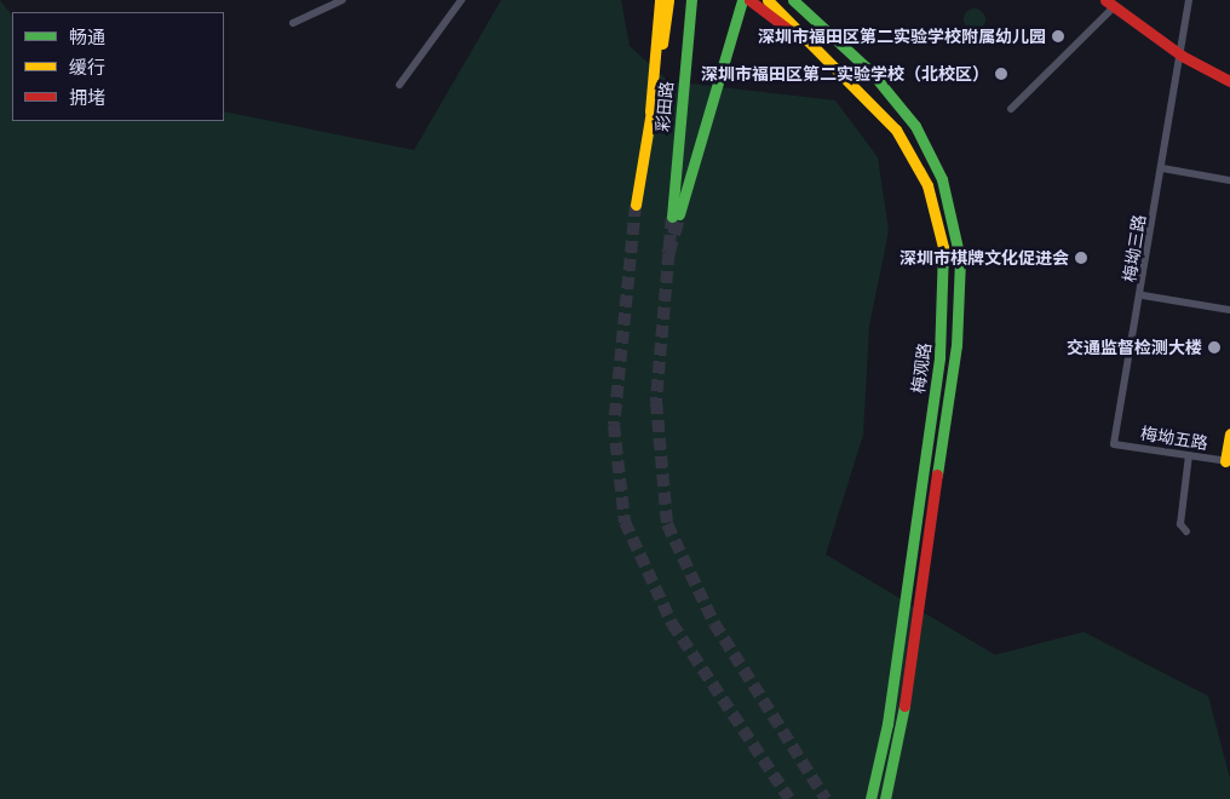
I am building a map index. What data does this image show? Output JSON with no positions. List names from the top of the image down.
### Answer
{
  "streets": {
    "main road": ["彩田路", "梅观路"],
    "street": ["梅坳三路", "梅坳五路"]
  },
  "crossings": [
    ["梅坳三路", "梅坳五路"]
  ],
  "places": [
    "深圳市福田区第二实验学校附属幼儿园",
    "深圳市福田区第二实验学校（北校区）",
    "深圳市棋牌文化促进会",
    "交通监督检测大楼"
  ],
  "legend": ["畅通", "缓行", "拥堵"]
}
